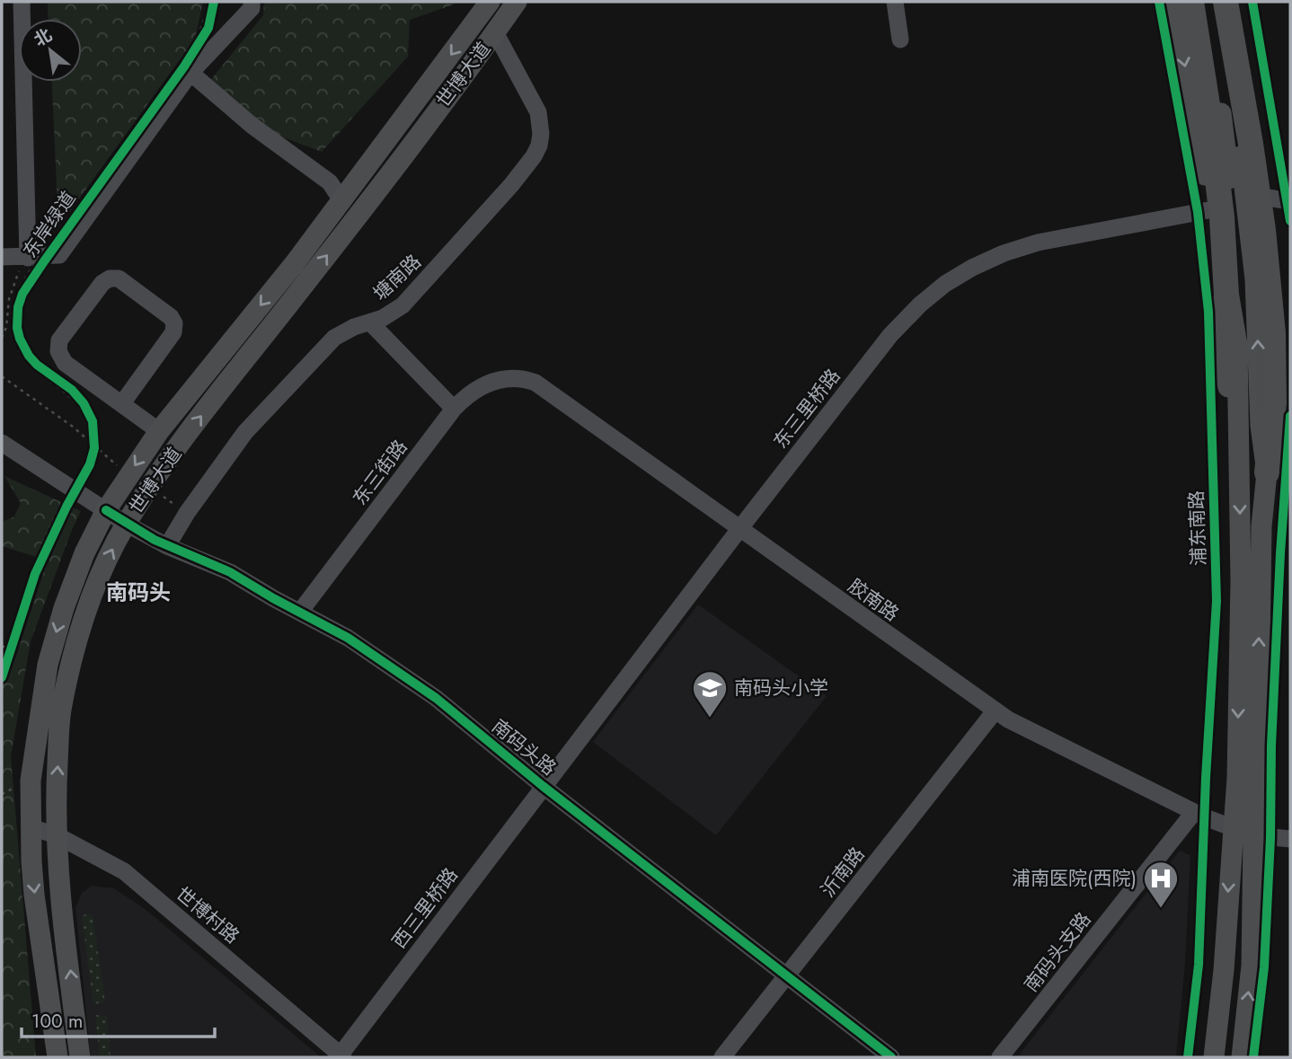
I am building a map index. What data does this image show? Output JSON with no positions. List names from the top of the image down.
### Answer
{
  "streets": {
    "main road": ["世博大道"],
    "street": [
      "塘南路",
      "东三里桥路",
      "东三街路",
      "胶南路",
      "南码头路",
      "沂南路",
      "西三里桥路",
      "世博村路",
      "南码头支路"
    ],
    "cycle path": ["东岸绿道", "浦东南路"]
  },
  "crossings": [
    ["世博大道", "塘南路"],
    ["世博大道", "南码头路"],
    ["世博大道", "世博村路"],
    ["塘南路", "南码头路"],
    ["东三里桥路", "胶南路"],
    ["东三里桥路", "南码头路"],
    ["东三里桥路", "西三里桥路"],
    ["东三街路", "胶南路"],
    ["东三街路", "南码头路"],
    ["胶南路", "沂南路"],
    ["胶南路", "南码头支路"],
    ["南码头路", "沂南路"],
    ["南码头路", "西三里桥路"],
    ["西三里桥路", "世博村路"]
  ],
  "districts": ["南码头"],
  "places": {
    "school or university": ["南码头小学"],
    "hospital": ["浦南医院(西院)"]
  },
  "scale_bar": "100 m",
  "north": "top left"
}
